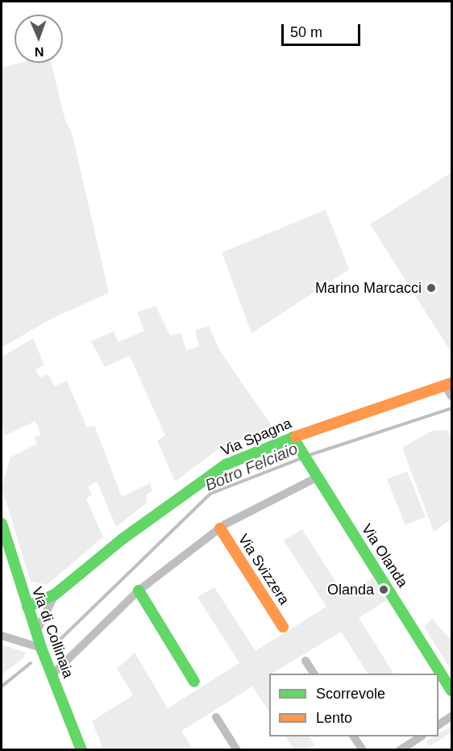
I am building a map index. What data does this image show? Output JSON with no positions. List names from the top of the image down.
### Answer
{
  "streets": {
    "street": [
      "Via Spagna",
      "Via Olanda",
      "Via Svizzera",
      "Via di Collinaia"
    ]
  },
  "crossings": [
    ["Via Spagna", "Via Olanda"],
    ["Via Spagna", "Via di Collinaia"],
    ["Via Olanda", "Via Svizzera"],
    ["Via Svizzera", "Via di Collinaia"]
  ],
  "water": ["Botro Felciaio"],
  "places": ["Marino Marcacci", "Olanda"],
  "legend": ["Scorrevole", "Lento"],
  "scale_bar": "50 m",
  "north": "bottom"
}
